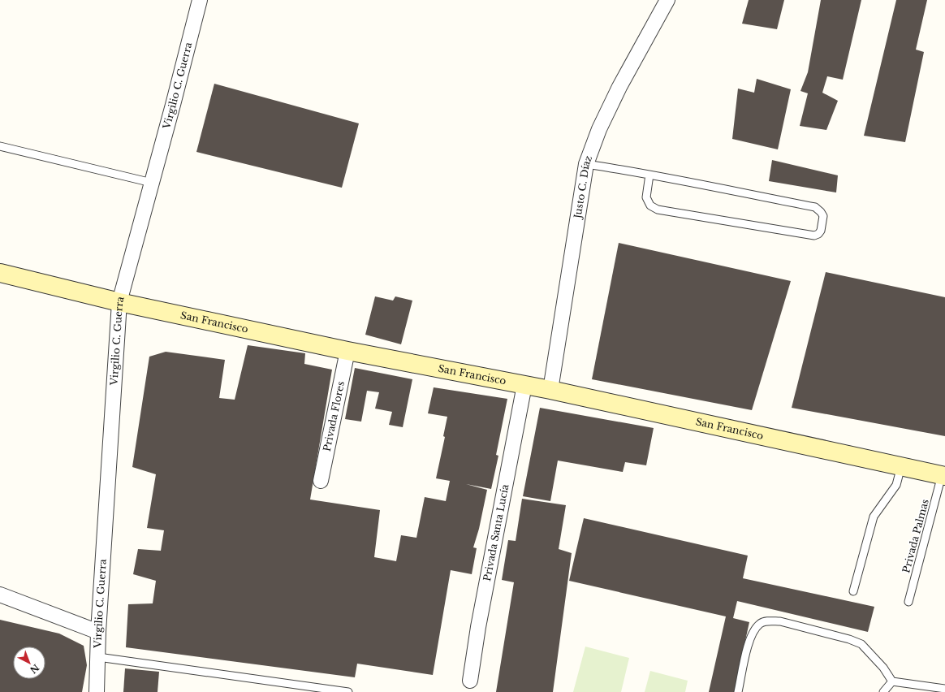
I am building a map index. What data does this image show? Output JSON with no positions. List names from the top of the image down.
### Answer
{
  "streets": {
    "street": [
      "Virgilio C. Guerra",
      "Justo C. Díaz",
      "San Francisco",
      "Privada Flores",
      "Privada Santa Lucía"
    ],
    "lane": ["Privada Palmas"]
  },
  "crossings": [
    ["Virgilio C. Guerra", "San Francisco"],
    ["Justo C. Díaz", "San Francisco"],
    ["San Francisco", "Privada Flores"],
    ["San Francisco", "Privada Santa Lucía"],
    ["San Francisco", "Privada Palmas"]
  ],
  "north": "bottom right"
}
